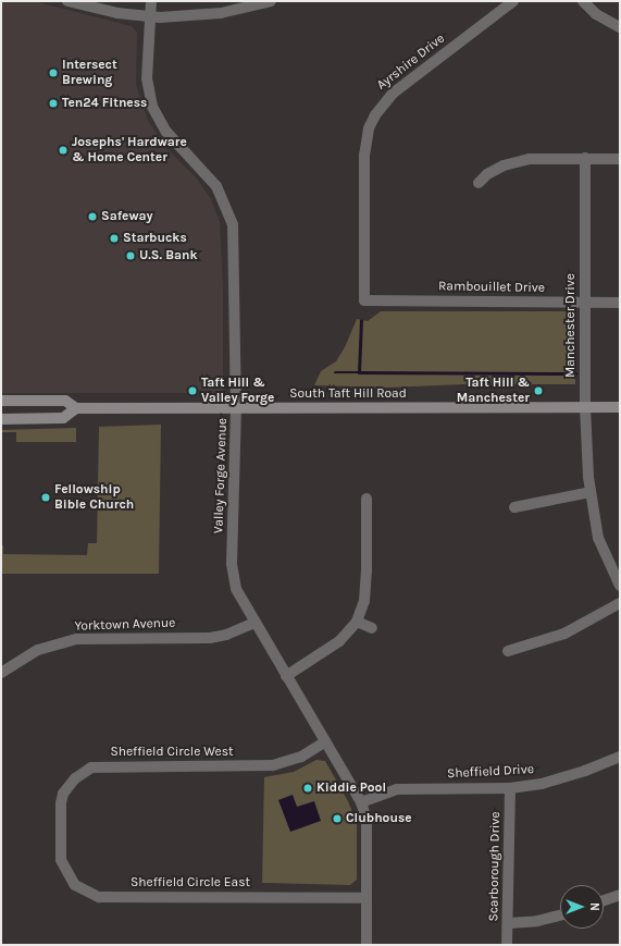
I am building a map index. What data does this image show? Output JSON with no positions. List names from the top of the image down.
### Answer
{
  "streets": {
    "main road": ["South Taft Hill Road"],
    "street": [
      "Ayrshire Drive",
      "Rambouillet Drive",
      "Manchester Drive",
      "Valley Forge Avenue",
      "Yorktown Avenue",
      "Sheffield Circle West",
      "Sheffield Drive",
      "Scarborough Drive",
      "Sheffield Circle East"
    ]
  },
  "crossings": [
    ["Ayrshire Drive", "Rambouillet Drive"],
    ["Rambouillet Drive", "Manchester Drive"],
    ["Manchester Drive", "South Taft Hill Road"],
    ["South Taft Hill Road", "Valley Forge Avenue"],
    ["Valley Forge Avenue", "Yorktown Avenue"],
    ["Valley Forge Avenue", "Sheffield Circle West"],
    ["Valley Forge Avenue", "Sheffield Drive"],
    ["Valley Forge Avenue", "Sheffield Circle East"],
    ["Sheffield Circle West", "Sheffield Circle East"],
    ["Sheffield Drive", "Scarborough Drive"]
  ],
  "places": [
    "Intersect Brewing",
    "Ten24 Fitness",
    "Josephs' Hardware & Home Center",
    "Safeway",
    "Starbucks",
    "U.S. Bank",
    "Taft Hill & Valley Forge",
    "Taft Hill & Manchester",
    "Fellowship Bible Church",
    "Kiddie Pool",
    "Clubhouse"
  ],
  "north": "right"
}
